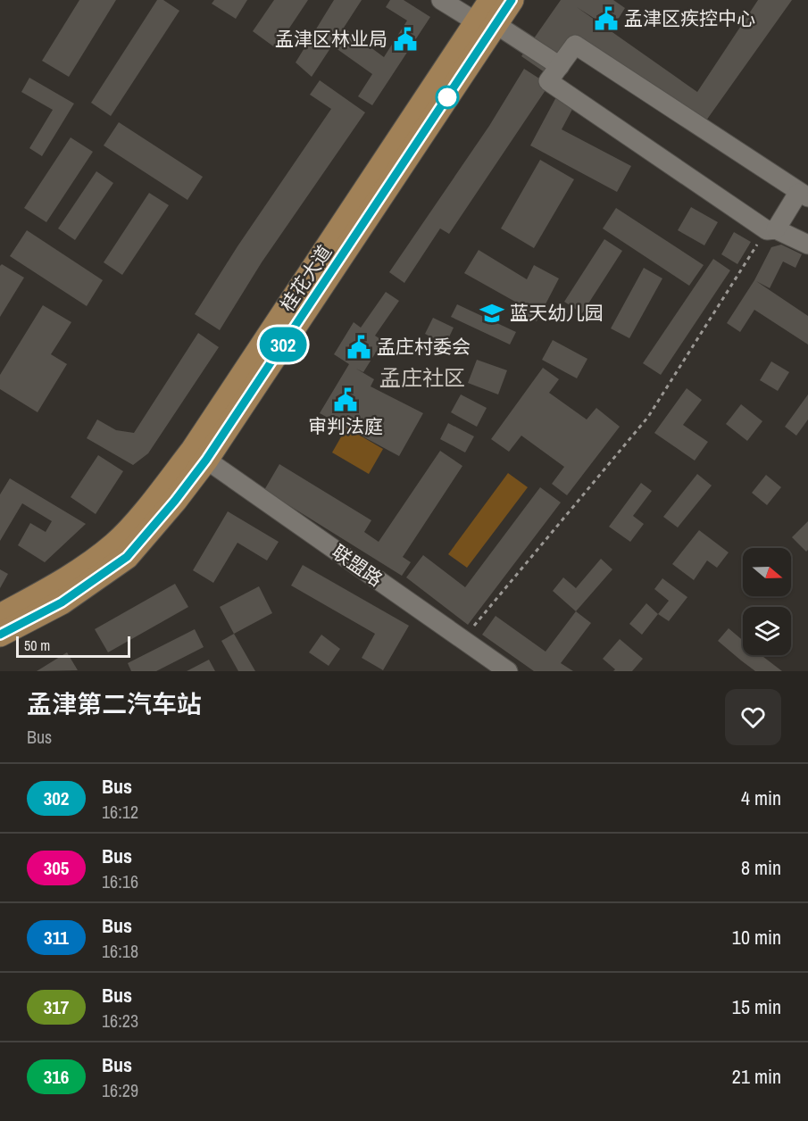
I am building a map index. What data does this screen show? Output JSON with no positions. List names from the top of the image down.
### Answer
{
  "streets": {
    "main road": ["桂花大道"],
    "street": ["联盟路"]
  },
  "crossings": [
    ["桂花大道", "联盟路"]
  ],
  "districts": ["孟庄社区"],
  "places": {
    "public building": [
      "孟津区疾控中心",
      "孟津区林业局",
      "孟庄村委会",
      "审判法庭"
    ],
    "school or university": ["蓝天幼儿园"]
  },
  "lines": ["bus line 302"],
  "scale_bar": "50 m",
  "north": "right",
  "page": {
    "on_map": "302",
    "scale": "50 m",
    "heading": ["孟津第二汽车站", "Bus"],
    "list": [
      {
        "mark": "302",
        "name": "Bus",
        "note": "16:12",
        "value": "4 min"
      },
      {
        "mark": "305",
        "name": "Bus",
        "note": "16:16",
        "value": "8 min"
      },
      {
        "mark": "311",
        "name": "Bus",
        "note": "16:18",
        "value": "10 min"
      },
      {
        "mark": "317",
        "name": "Bus",
        "note": "16:23",
        "value": "15 min"
      },
      {
        "mark": "316",
        "name": "Bus",
        "note": "16:29",
        "value": "21 min"
      }
    ]
  }
}
